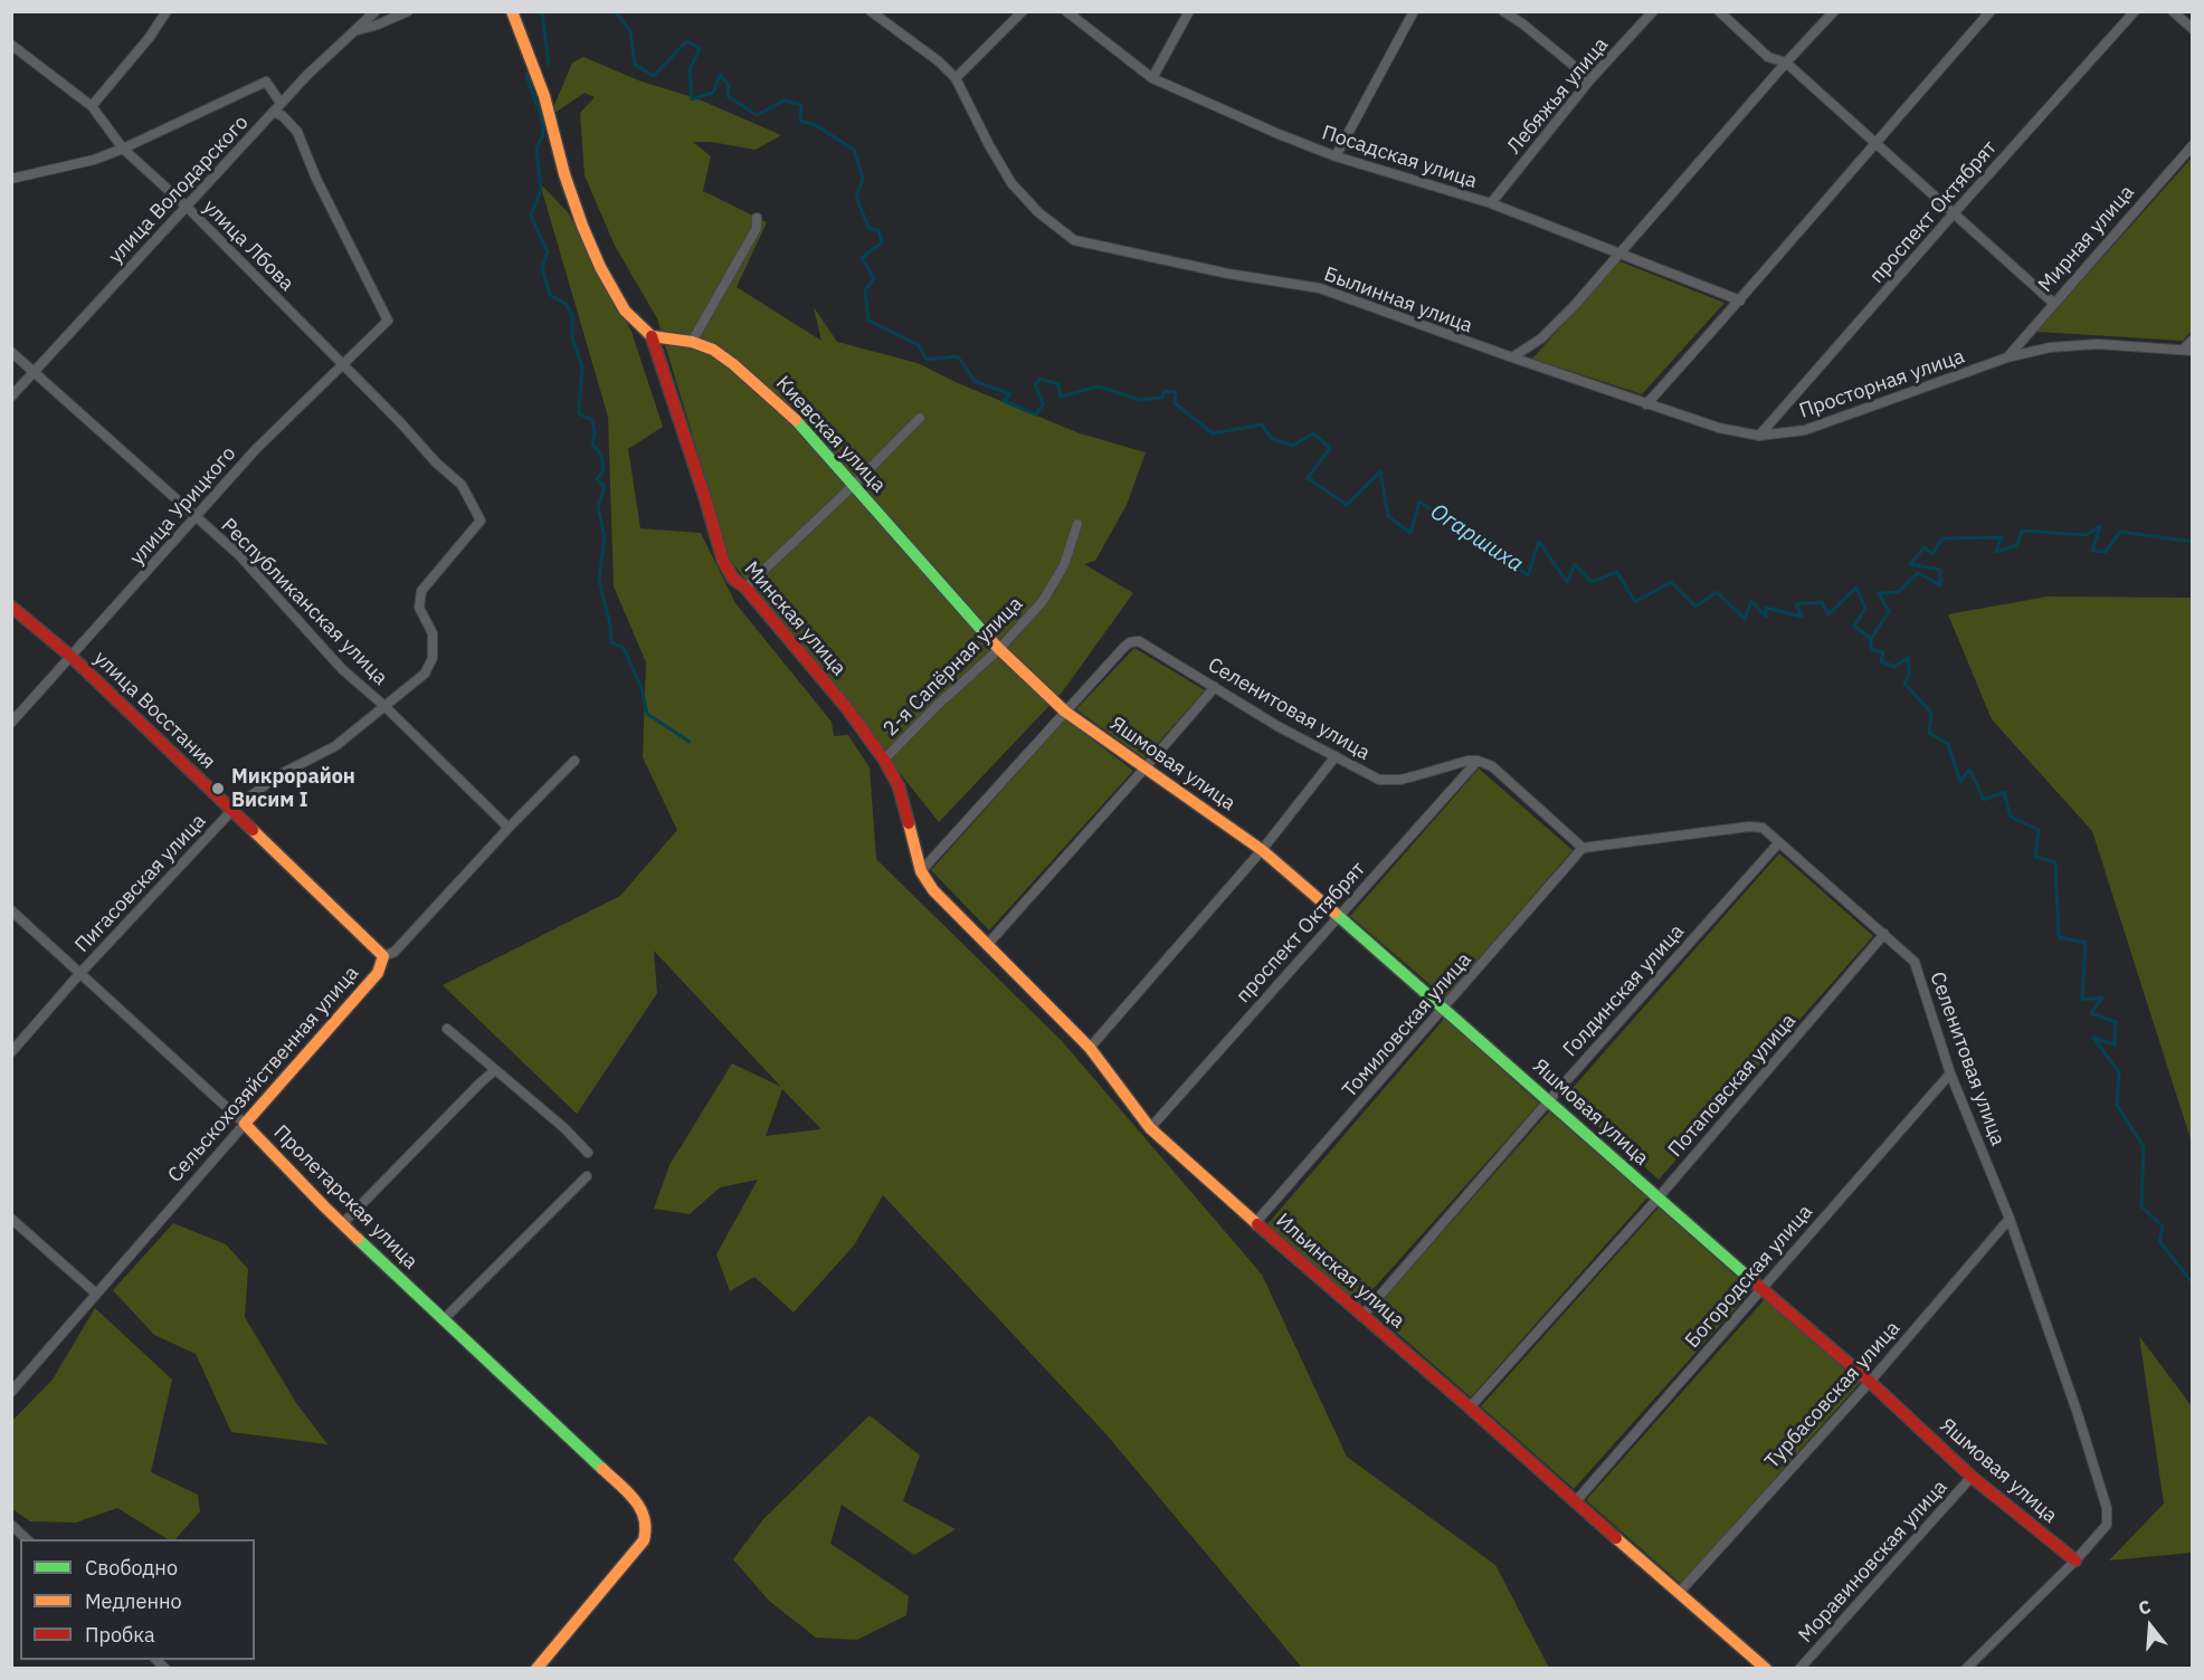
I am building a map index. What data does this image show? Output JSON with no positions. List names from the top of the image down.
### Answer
{
  "streets": {
    "street": [
      "Лебяжья улица",
      "Посадская улица",
      "улица Володарского",
      "проспект Октябрят",
      "Мирная улица",
      "улица Лбова",
      "Былинная улица",
      "Просторная улица",
      "Киевская улица",
      "улица Урицкого",
      "Республиканская улица",
      "Минская улица",
      "2-я Сапёрная улица",
      "Селенитовая улица",
      "улица Восстания",
      "Яшмовая улица",
      "Пигасовская улица",
      "Голдинская улица",
      "Томиловская улица",
      "Сельскохозяйственная улица",
      "Потаповская улица",
      "Пролетарская улица",
      "Ильинская улица",
      "Богородская улица",
      "Турбасовская улица",
      "Моравиновская улица"
    ]
  },
  "crossings": [
    ["Лебяжья улица", "Посадская улица"],
    ["улица Володарского", "улица Лбова"],
    ["улица Володарского", "улица Урицкого"],
    ["улица Володарского", "Республиканская улица"],
    ["проспект Октябрят", "Просторная улица"],
    ["проспект Октябрят", "Селенитовая улица"],
    ["проспект Октябрят", "Яшмовая улица"],
    ["проспект Октябрят", "Ильинская улица"],
    ["Мирная улица", "Просторная улица"],
    ["улица Лбова", "улица Урицкого"],
    ["улица Лбова", "Пигасовская улица"],
    ["Былинная улица", "Просторная улица"],
    ["Киевская улица", "Минская улица"],
    ["Киевская улица", "2-я Сапёрная улица"],
    ["Киевская улица", "Селенитовая улица"],
    ["Киевская улица", "Яшмовая улица"],
    ["улица Урицкого", "Республиканская улица"],
    ["улица Урицкого", "улица Восстания"],
    ["Республиканская улица", "Пигасовская улица"],
    ["Республиканская улица", "Сельскохозяйственная улица"],
    ["Минская улица", "2-я Сапёрная улица"],
    ["Минская улица", "Ильинская улица"],
    ["Селенитовая улица", "Яшмовая улица"],
    ["Селенитовая улица", "Голдинская улица"],
    ["Селенитовая улица", "Томиловская улица"],
    ["Селенитовая улица", "Потаповская улица"],
    ["Селенитовая улица", "Богородская улица"],
    ["Селенитовая улица", "Турбасовская улица"],
    ["улица Восстания", "Пигасовская улица"],
    ["улица Восстания", "Сельскохозяйственная улица"],
    ["Яшмовая улица", "Голдинская улица"],
    ["Яшмовая улица", "Томиловская улица"],
    ["Яшмовая улица", "Потаповская улица"],
    ["Яшмовая улица", "Богородская улица"],
    ["Яшмовая улица", "Турбасовская улица"],
    ["Яшмовая улица", "Моравиновская улица"],
    ["Пигасовская улица", "Пролетарская улица"],
    ["Голдинская улица", "Ильинская улица"],
    ["Томиловская улица", "Ильинская улица"],
    ["Сельскохозяйственная улица", "Пролетарская улица"],
    ["Потаповская улица", "Ильинская улица"],
    ["Ильинская улица", "Богородская улица"],
    ["Ильинская улица", "Турбасовская улица"]
  ],
  "water": ["Огаршиха"],
  "places": ["Микрорайон Висим I"],
  "legend": ["Свободно", "Медленно", "Пробка"],
  "north": "top"
}
